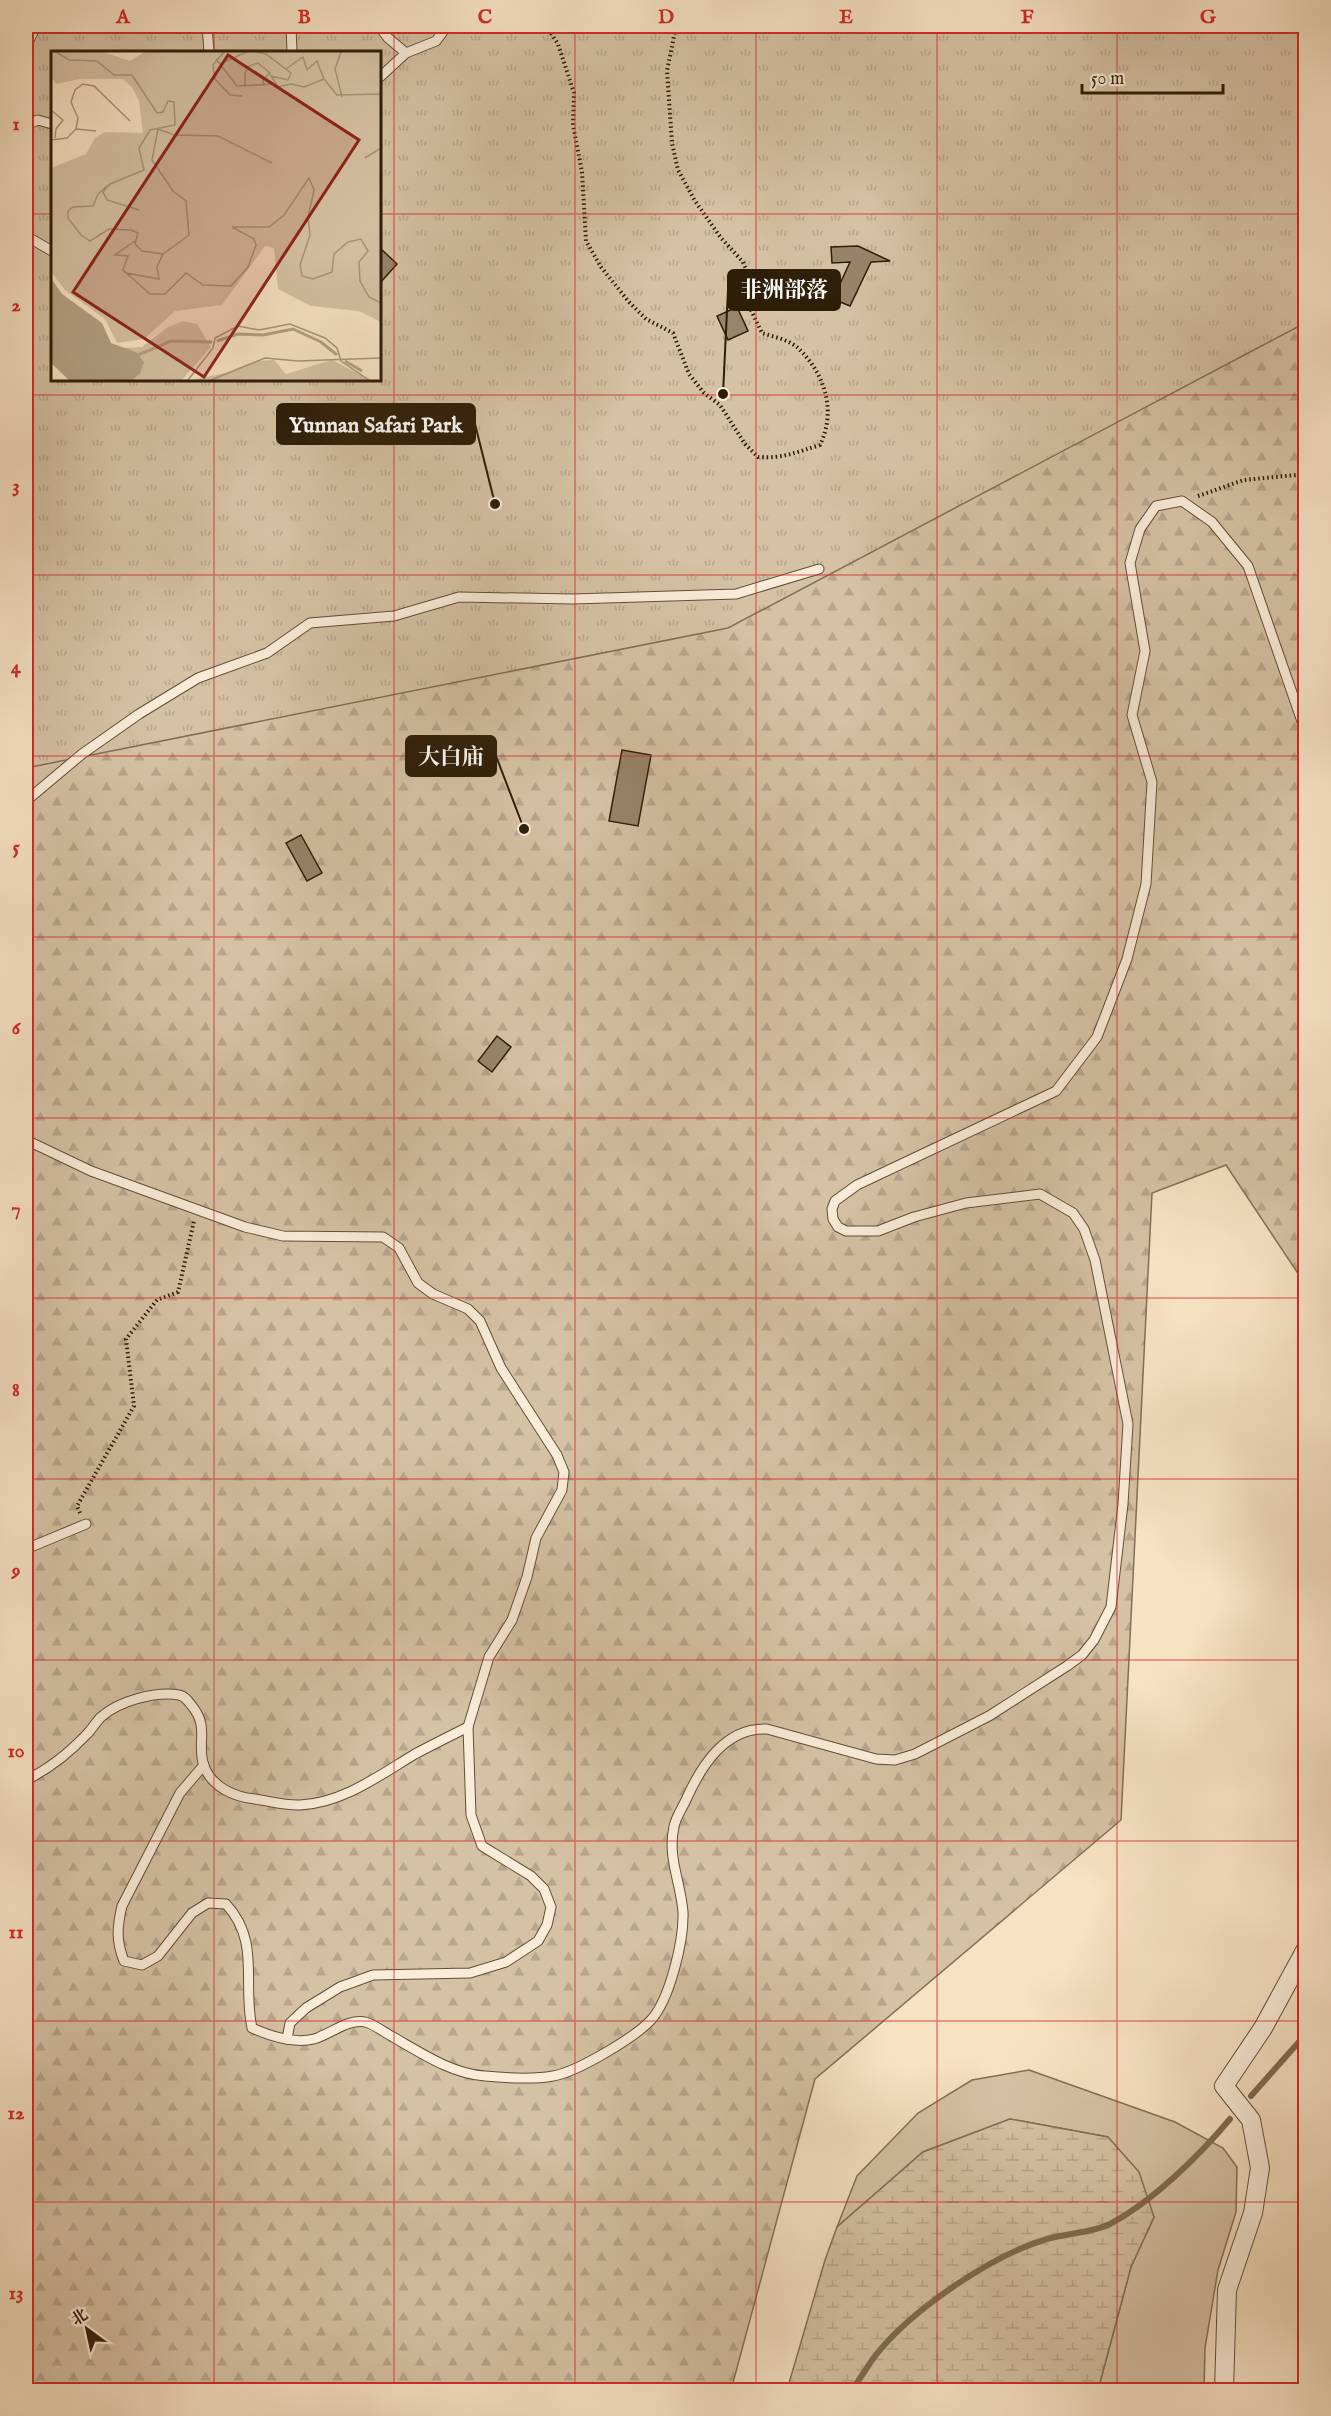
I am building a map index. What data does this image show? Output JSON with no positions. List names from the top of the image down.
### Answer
{
  "places": ["非洲部落", "Yunnan Safari Park", "大白庙"],
  "scale_bar": "50 m",
  "north": "top left",
  "grid": {
    "columns": [
      "A",
      "B",
      "C",
      "D",
      "E",
      "F",
      "G"
    ],
    "rows": [
      "1",
      "2",
      "3",
      "4",
      "5",
      "6",
      "7",
      "8",
      "9",
      "10",
      "11",
      "12",
      "13"
    ]
  }
}
